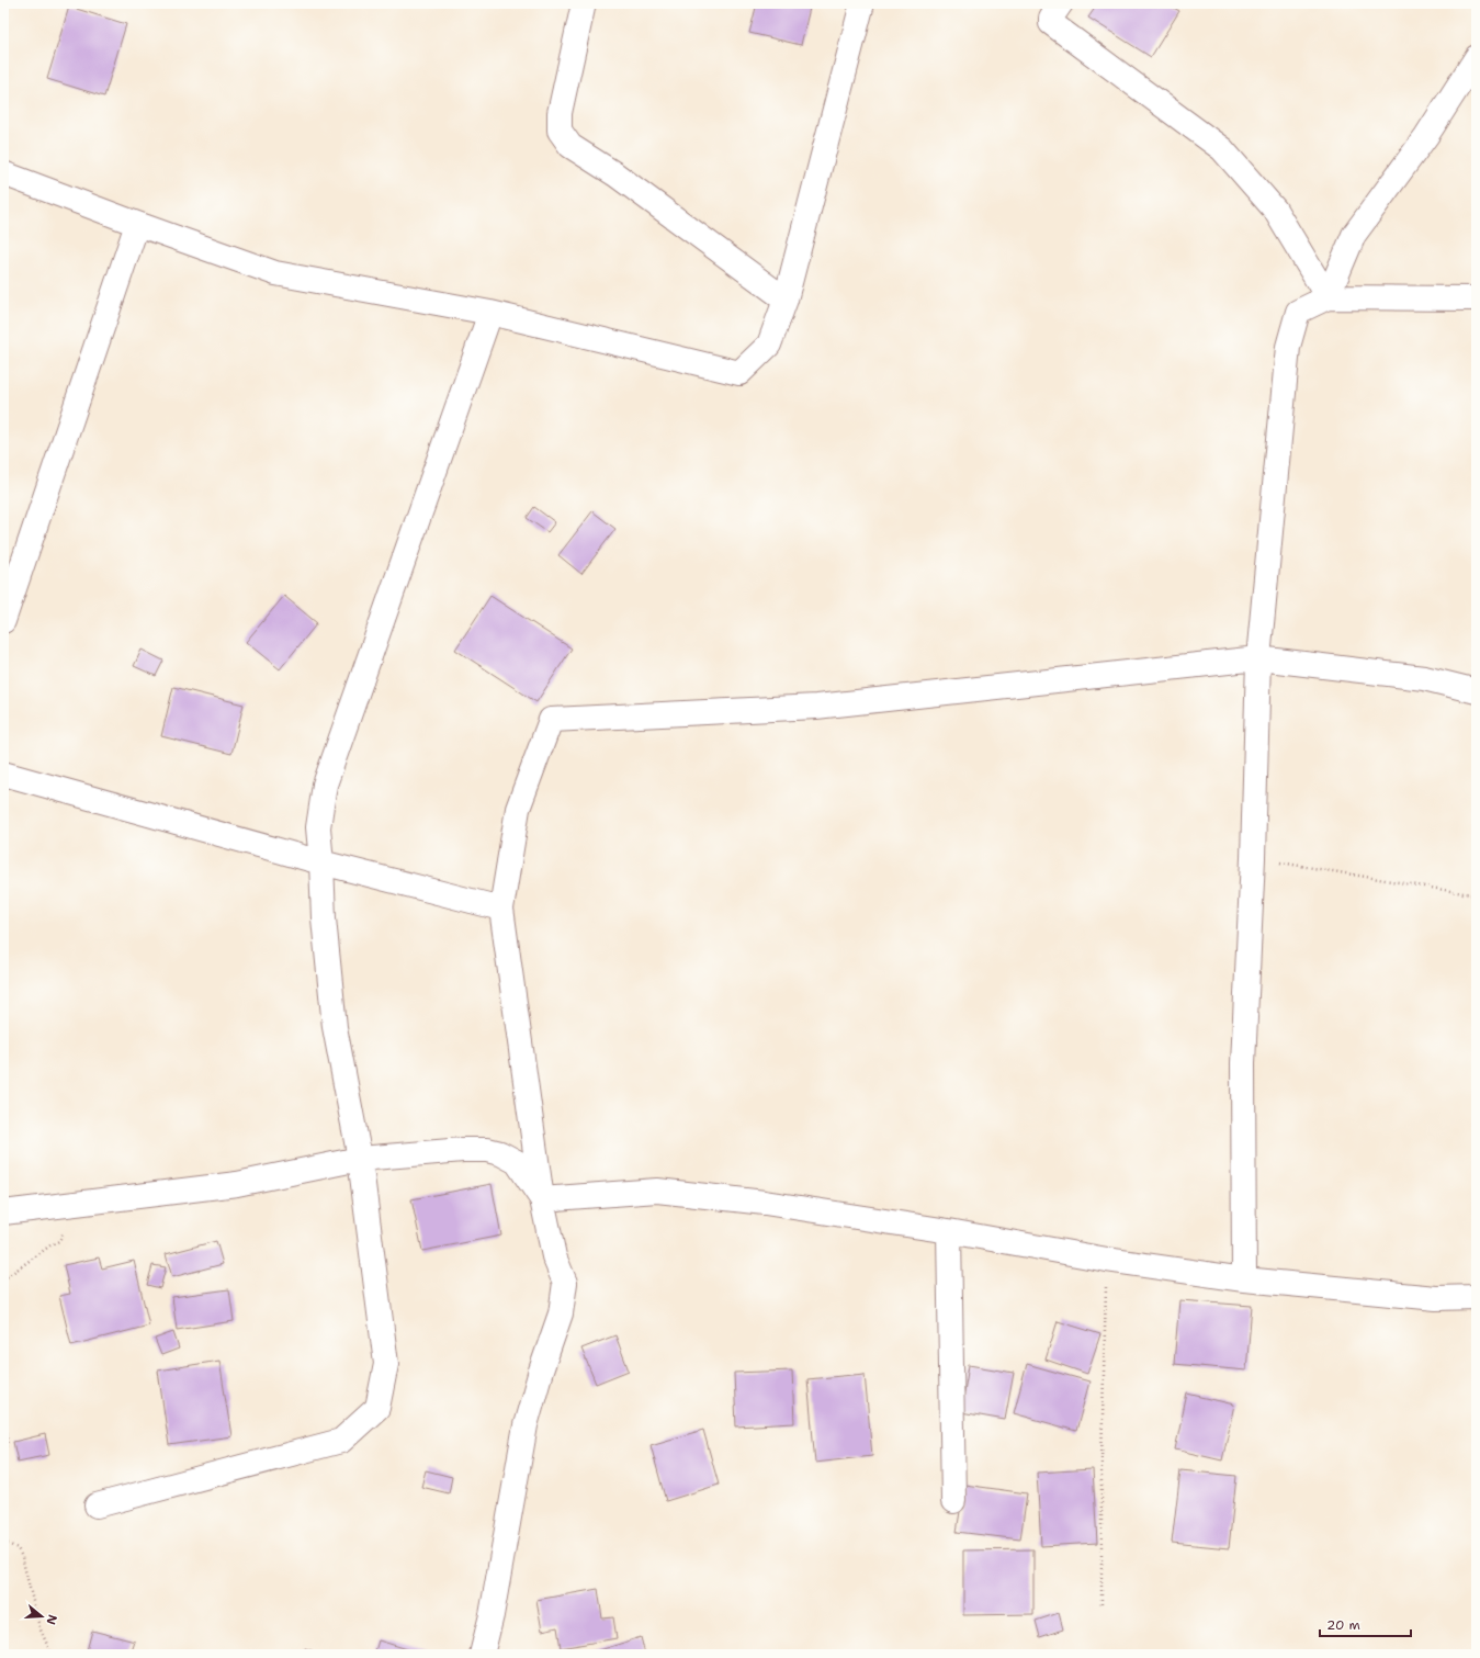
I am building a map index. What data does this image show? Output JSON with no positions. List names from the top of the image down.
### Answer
{
  "scale_bar": "20 m",
  "north": "right"
}
